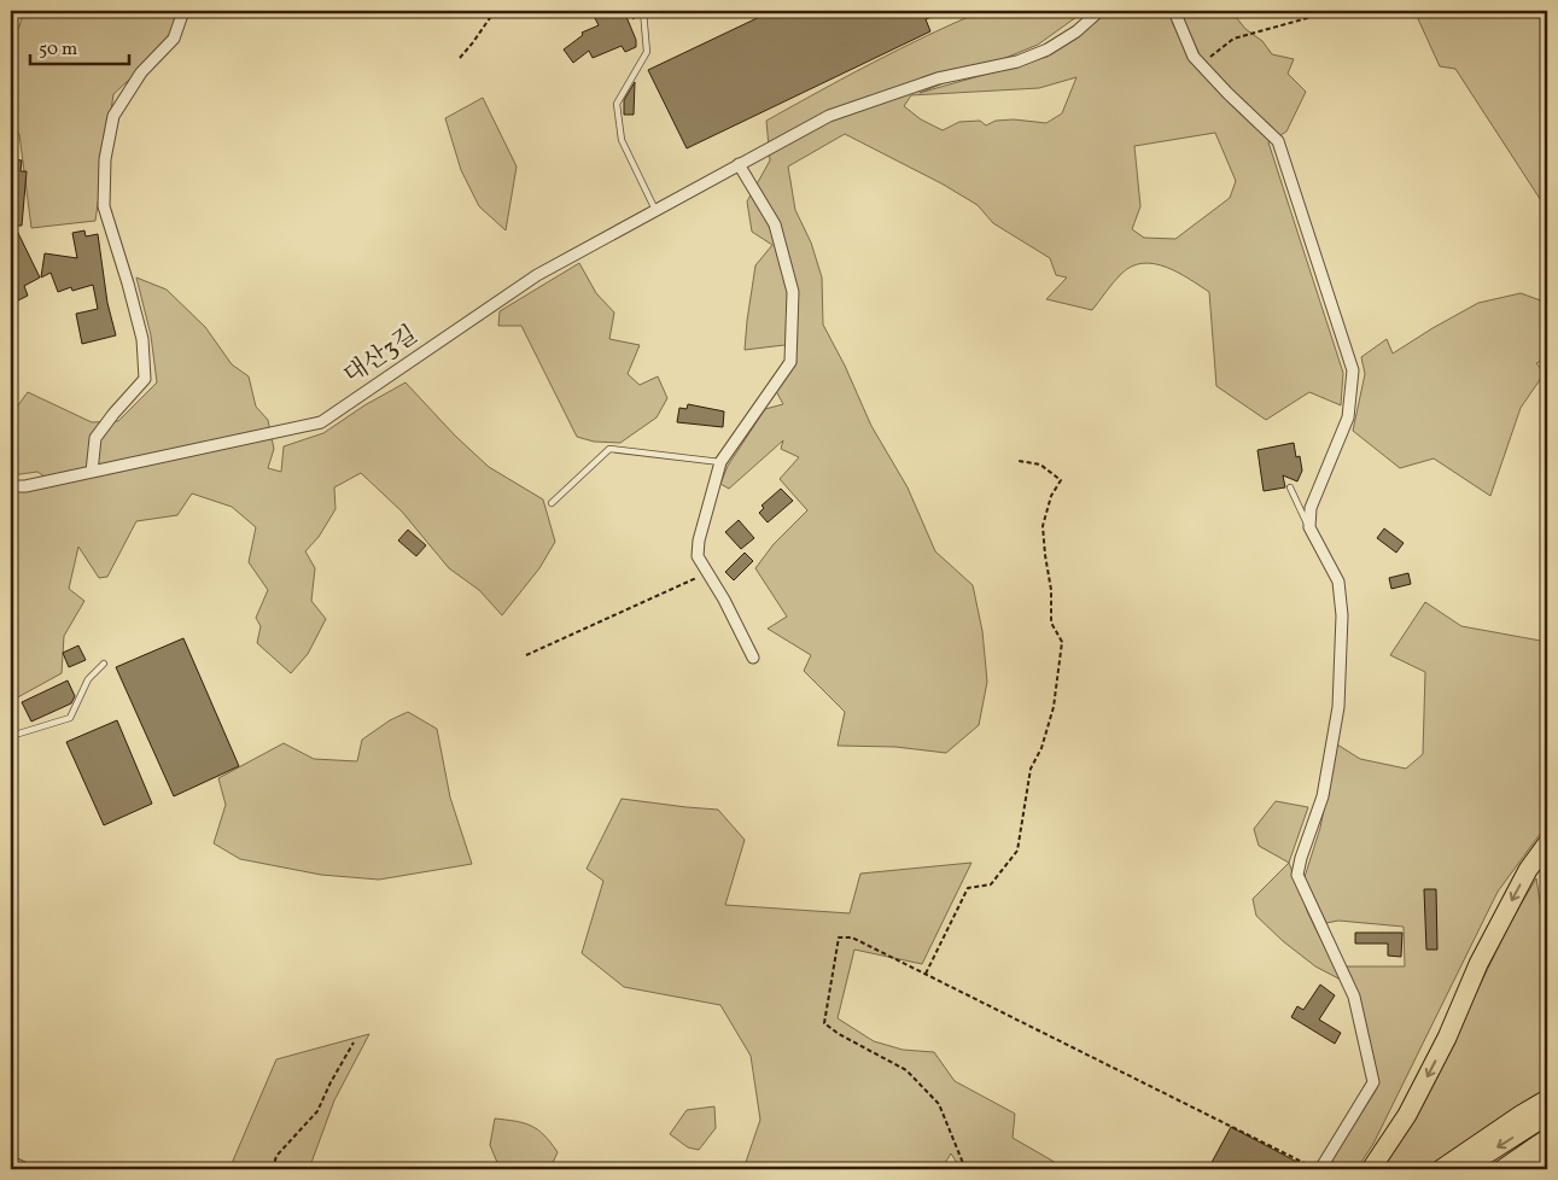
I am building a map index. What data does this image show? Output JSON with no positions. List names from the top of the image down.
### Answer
{
  "streets": {
    "street": ["대산3길"]
  },
  "scale_bar": "50 m"
}
